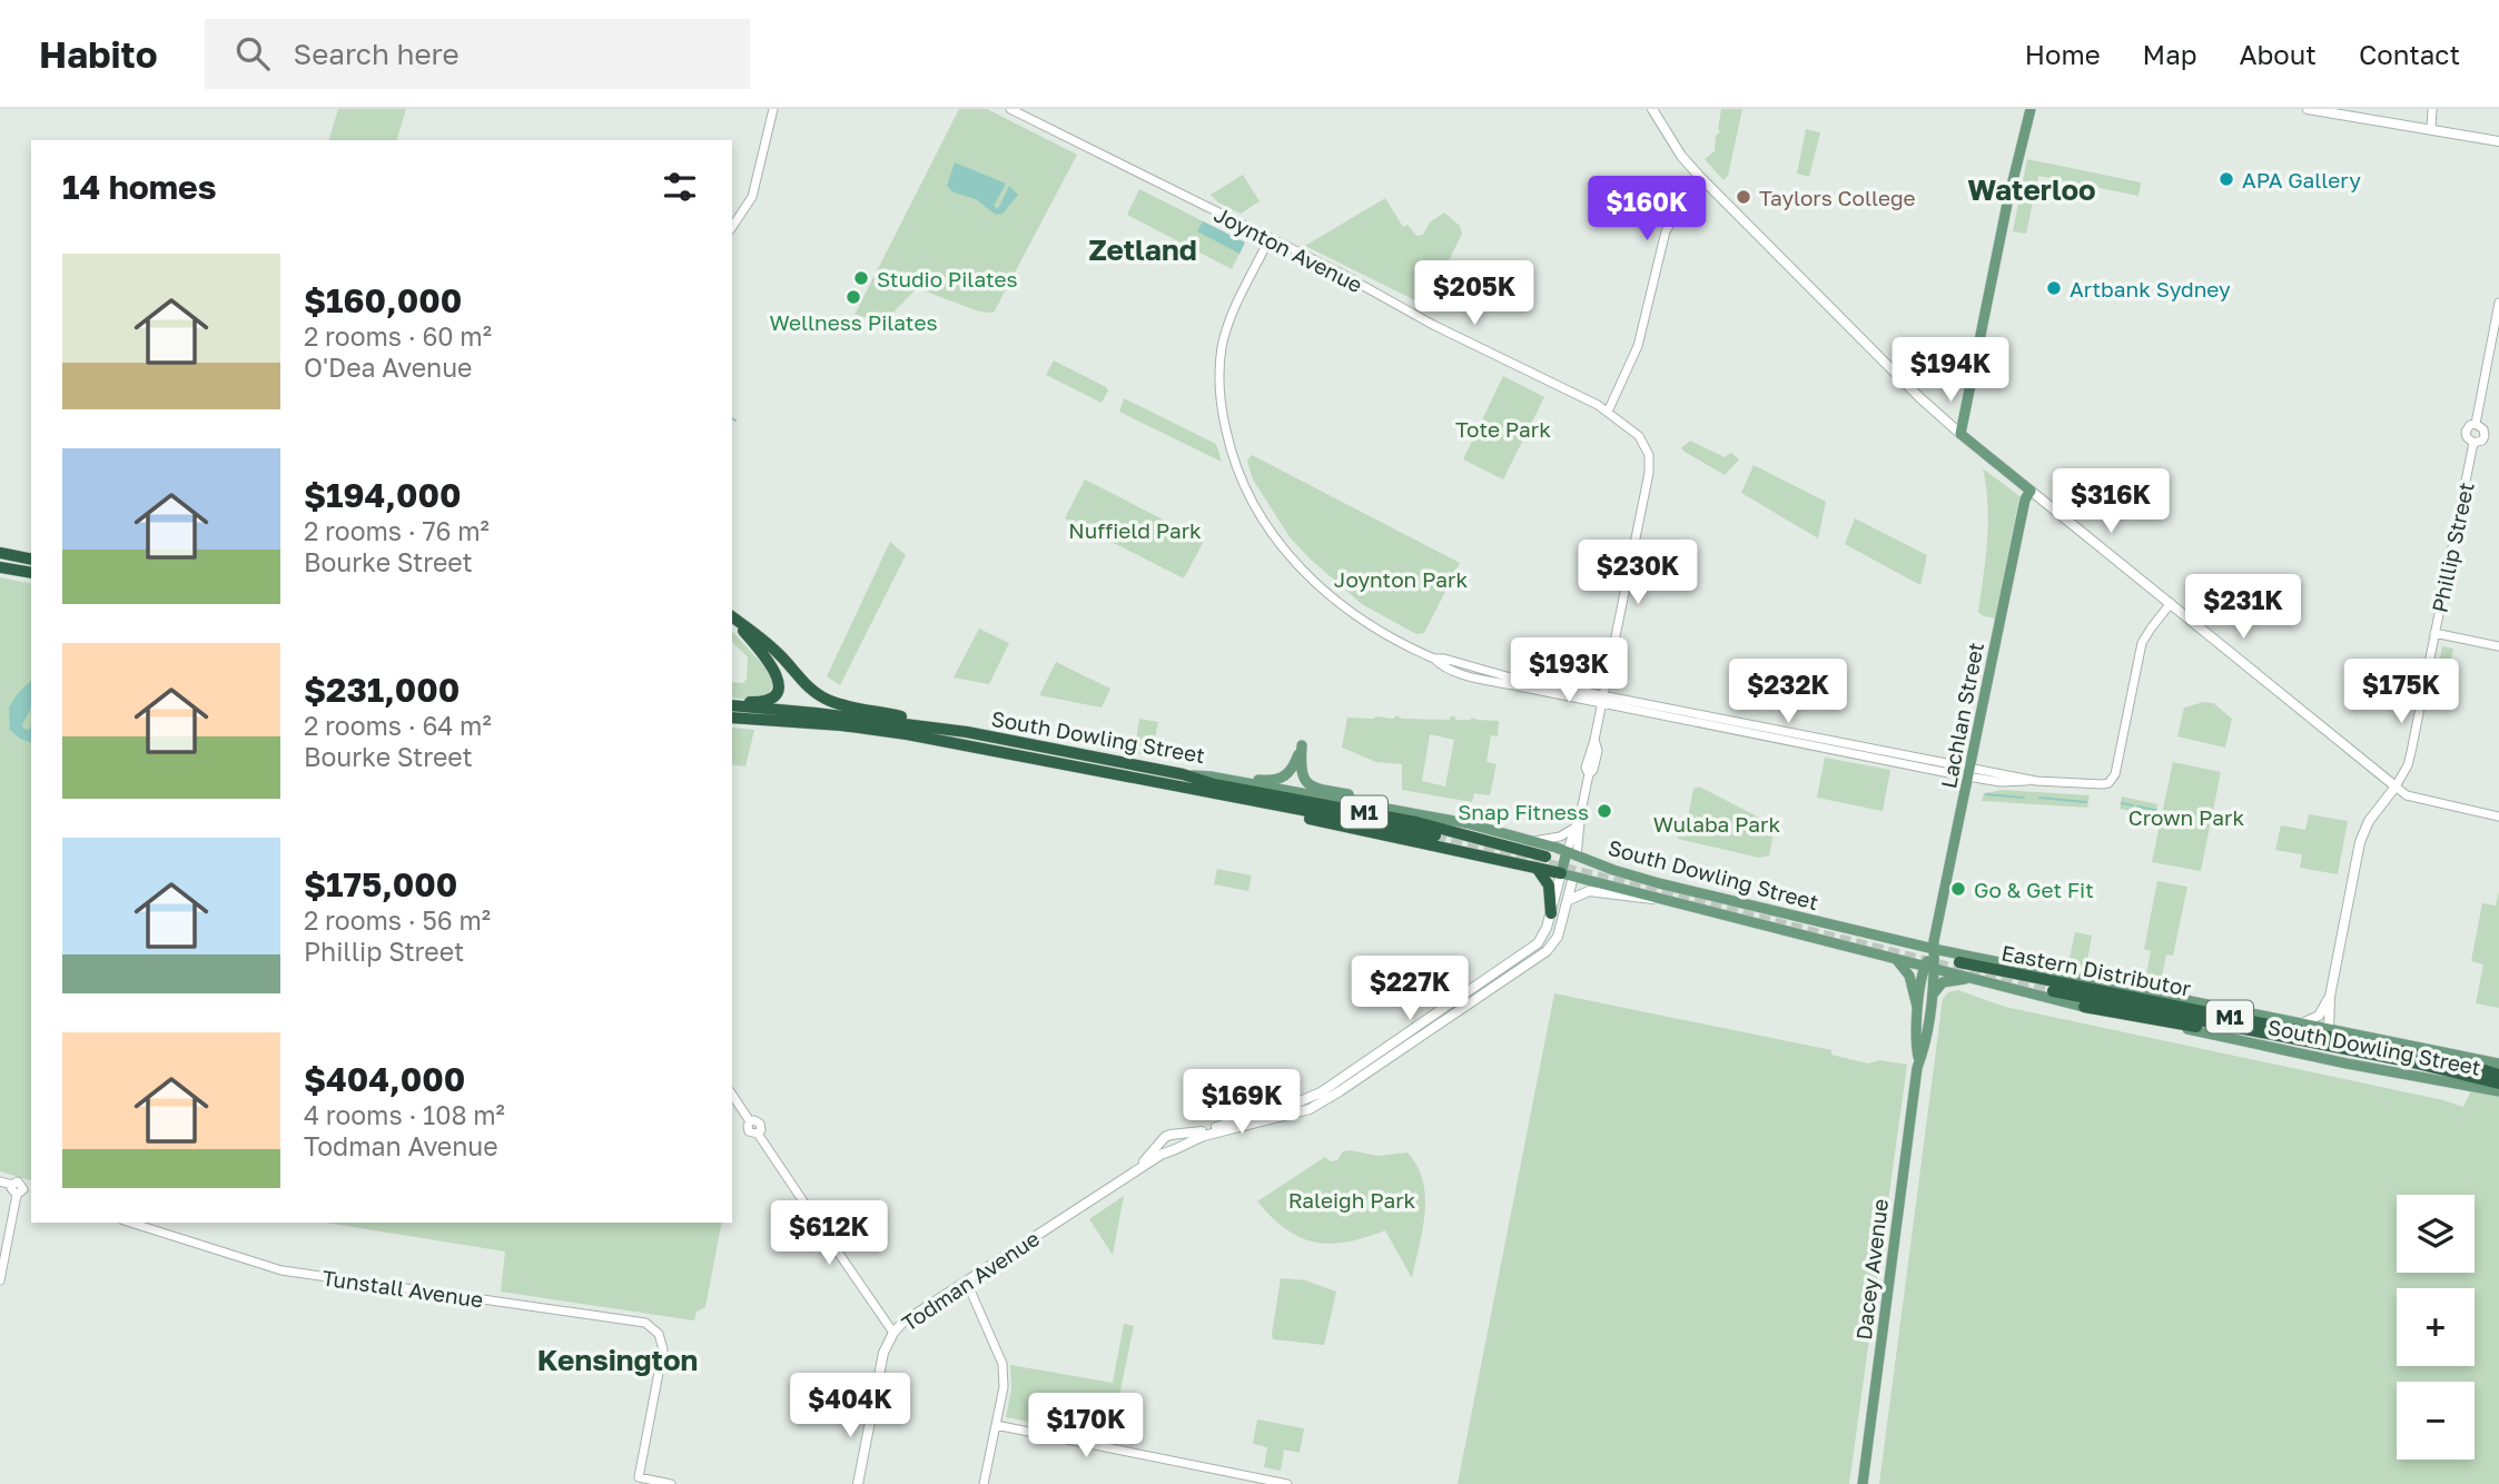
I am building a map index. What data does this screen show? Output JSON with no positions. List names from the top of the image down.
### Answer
{
  "streets": {
    "highway": ["South Dowling Street", "M1", "Eastern Distributor"],
    "main road": ["Lachlan Street", "Dacey Avenue", "Todman Avenue"],
    "street": ["Joynton Avenue", "Phillip Street", "Tunstall Avenue"]
  },
  "crossings": [
    ["Lachlan Street", "South Dowling Street"],
    ["Lachlan Street", "Dacey Avenue"],
    ["South Dowling Street", "M1"],
    ["South Dowling Street", "Dacey Avenue"],
    ["South Dowling Street", "Todman Avenue"]
  ],
  "districts": ["Waterloo", "Zetland", "Kensington"],
  "parks": [
    "Tote Park",
    "Nuffield Park",
    "Joynton Park",
    "Crown Park",
    "Wulaba Park",
    "Raleigh Park"
  ],
  "places": [
    "APA Gallery",
    "Taylors College",
    "Studio Pilates",
    "Artbank Sydney",
    "Wellness Pilates",
    "Snap Fitness",
    "Go & Get Fit"
  ],
  "page": {
    "header": "Habito",
    "search": "Search here",
    "nav": [
      "Home",
      "Map",
      "About",
      "Contact"
    ],
    "heading": "14 homes",
    "price": [
      "$160K",
      "$205K",
      "$194K",
      "$316K",
      "$230K",
      "$231K",
      "$193K",
      "$232K",
      "$175K",
      "$227K",
      "$169K",
      "$612K",
      "$404K",
      "$170K"
    ],
    "list": [
      {
        "name": "$160,000",
        "note": "2 rooms · 60 m² · O'Dea Avenue"
      },
      {
        "name": "$194,000",
        "note": "2 rooms · 76 m² · Bourke Street"
      },
      {
        "name": "$231,000",
        "note": "2 rooms · 64 m² · Bourke Street"
      },
      {
        "name": "$175,000",
        "note": "2 rooms · 56 m² · Phillip Street"
      },
      {
        "name": "$404,000",
        "note": "4 rooms · 108 m² · Todman Avenue"
      }
    ],
    "map_buttons": ["+", "−"]
  }
}
